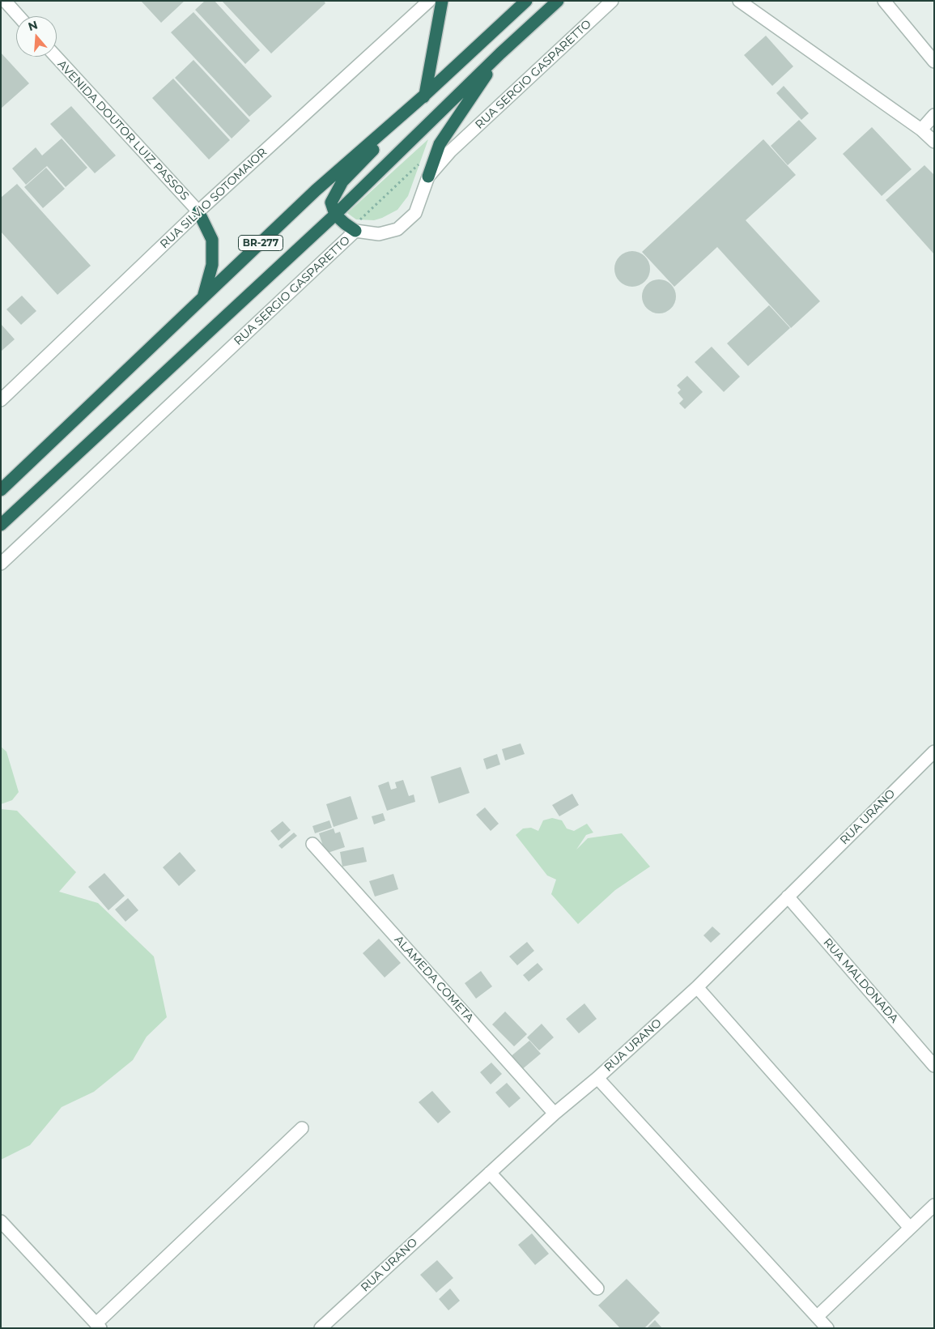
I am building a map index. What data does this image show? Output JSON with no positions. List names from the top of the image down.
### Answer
{
  "streets": {
    "highway": ["BR-277"],
    "street": [
      "RUA SERGIO GASPARETTO",
      "AVENIDA DOUTOR LUIZ PASSOS",
      "RUA SILVIO SOTOMAIOR",
      "RUA URANO",
      "ALAMEDA COMETA",
      "RUA MALDONADA"
    ]
  },
  "crossings": [
    ["AVENIDA DOUTOR LUIZ PASSOS", "RUA SILVIO SOTOMAIOR"],
    ["RUA URANO", "ALAMEDA COMETA"],
    ["RUA URANO", "RUA MALDONADA"]
  ],
  "north": "top"
}
